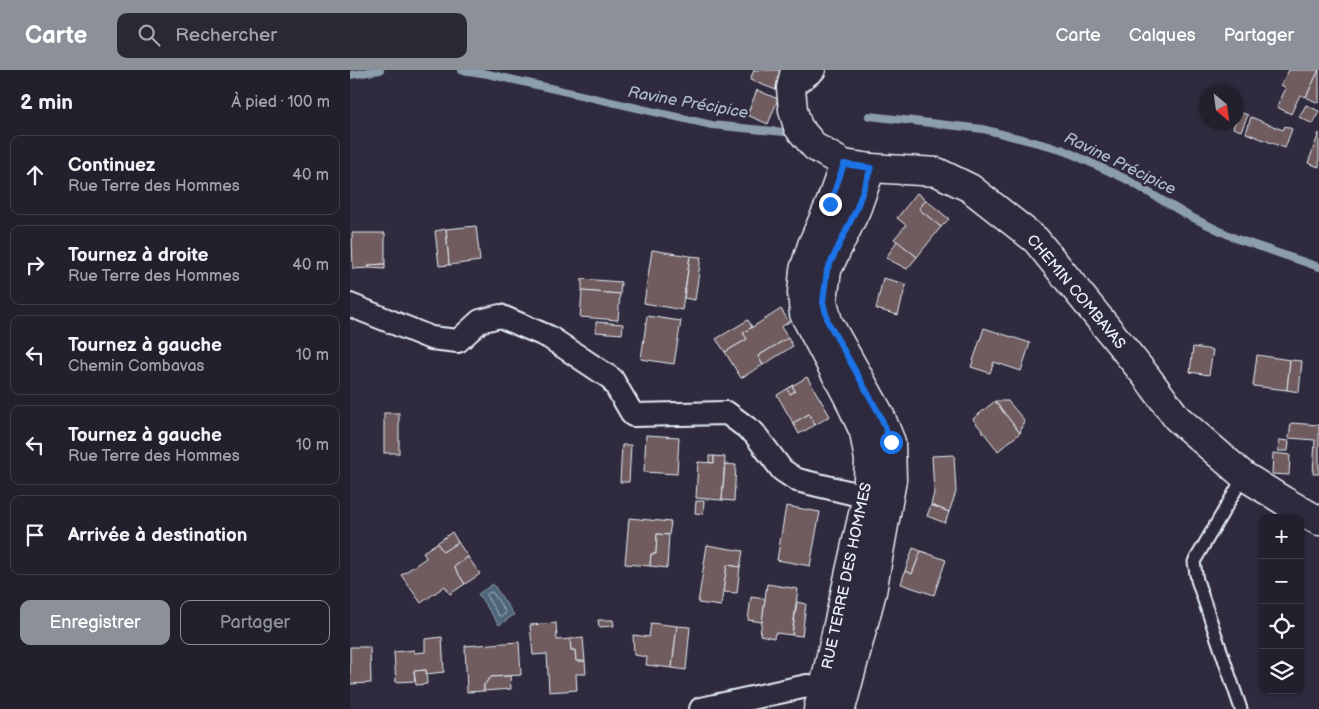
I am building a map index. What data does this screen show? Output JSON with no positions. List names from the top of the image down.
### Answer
{
  "streets": {
    "street": ["CHEMIN COMBAVAS", "RUE TERRE DES HOMMES"]
  },
  "crossings": [
    ["CHEMIN COMBAVAS", "RUE TERRE DES HOMMES"]
  ],
  "water": ["Ravine Précipice"],
  "north": "bottom right",
  "page": {
    "header": "Carte",
    "search": "Rechercher",
    "nav": ["Carte", "Calques", "Partager"],
    "heading": ["2 min", "À pied · 100 m"],
    "list": [
      ["Continuez", "Rue Terre des Hommes", "40 m"],
      ["Tournez à droite", "Rue Terre des Hommes", "40 m"],
      ["Tournez à gauche", "Chemin Combavas", "10 m"],
      ["Tournez à gauche", "Rue Terre des Hommes", "10 m"],
      "Arrivée à destination"
    ],
    "map_buttons": ["+", "−"],
    "buttons": ["Enregistrer", "Partager"]
  }
}
